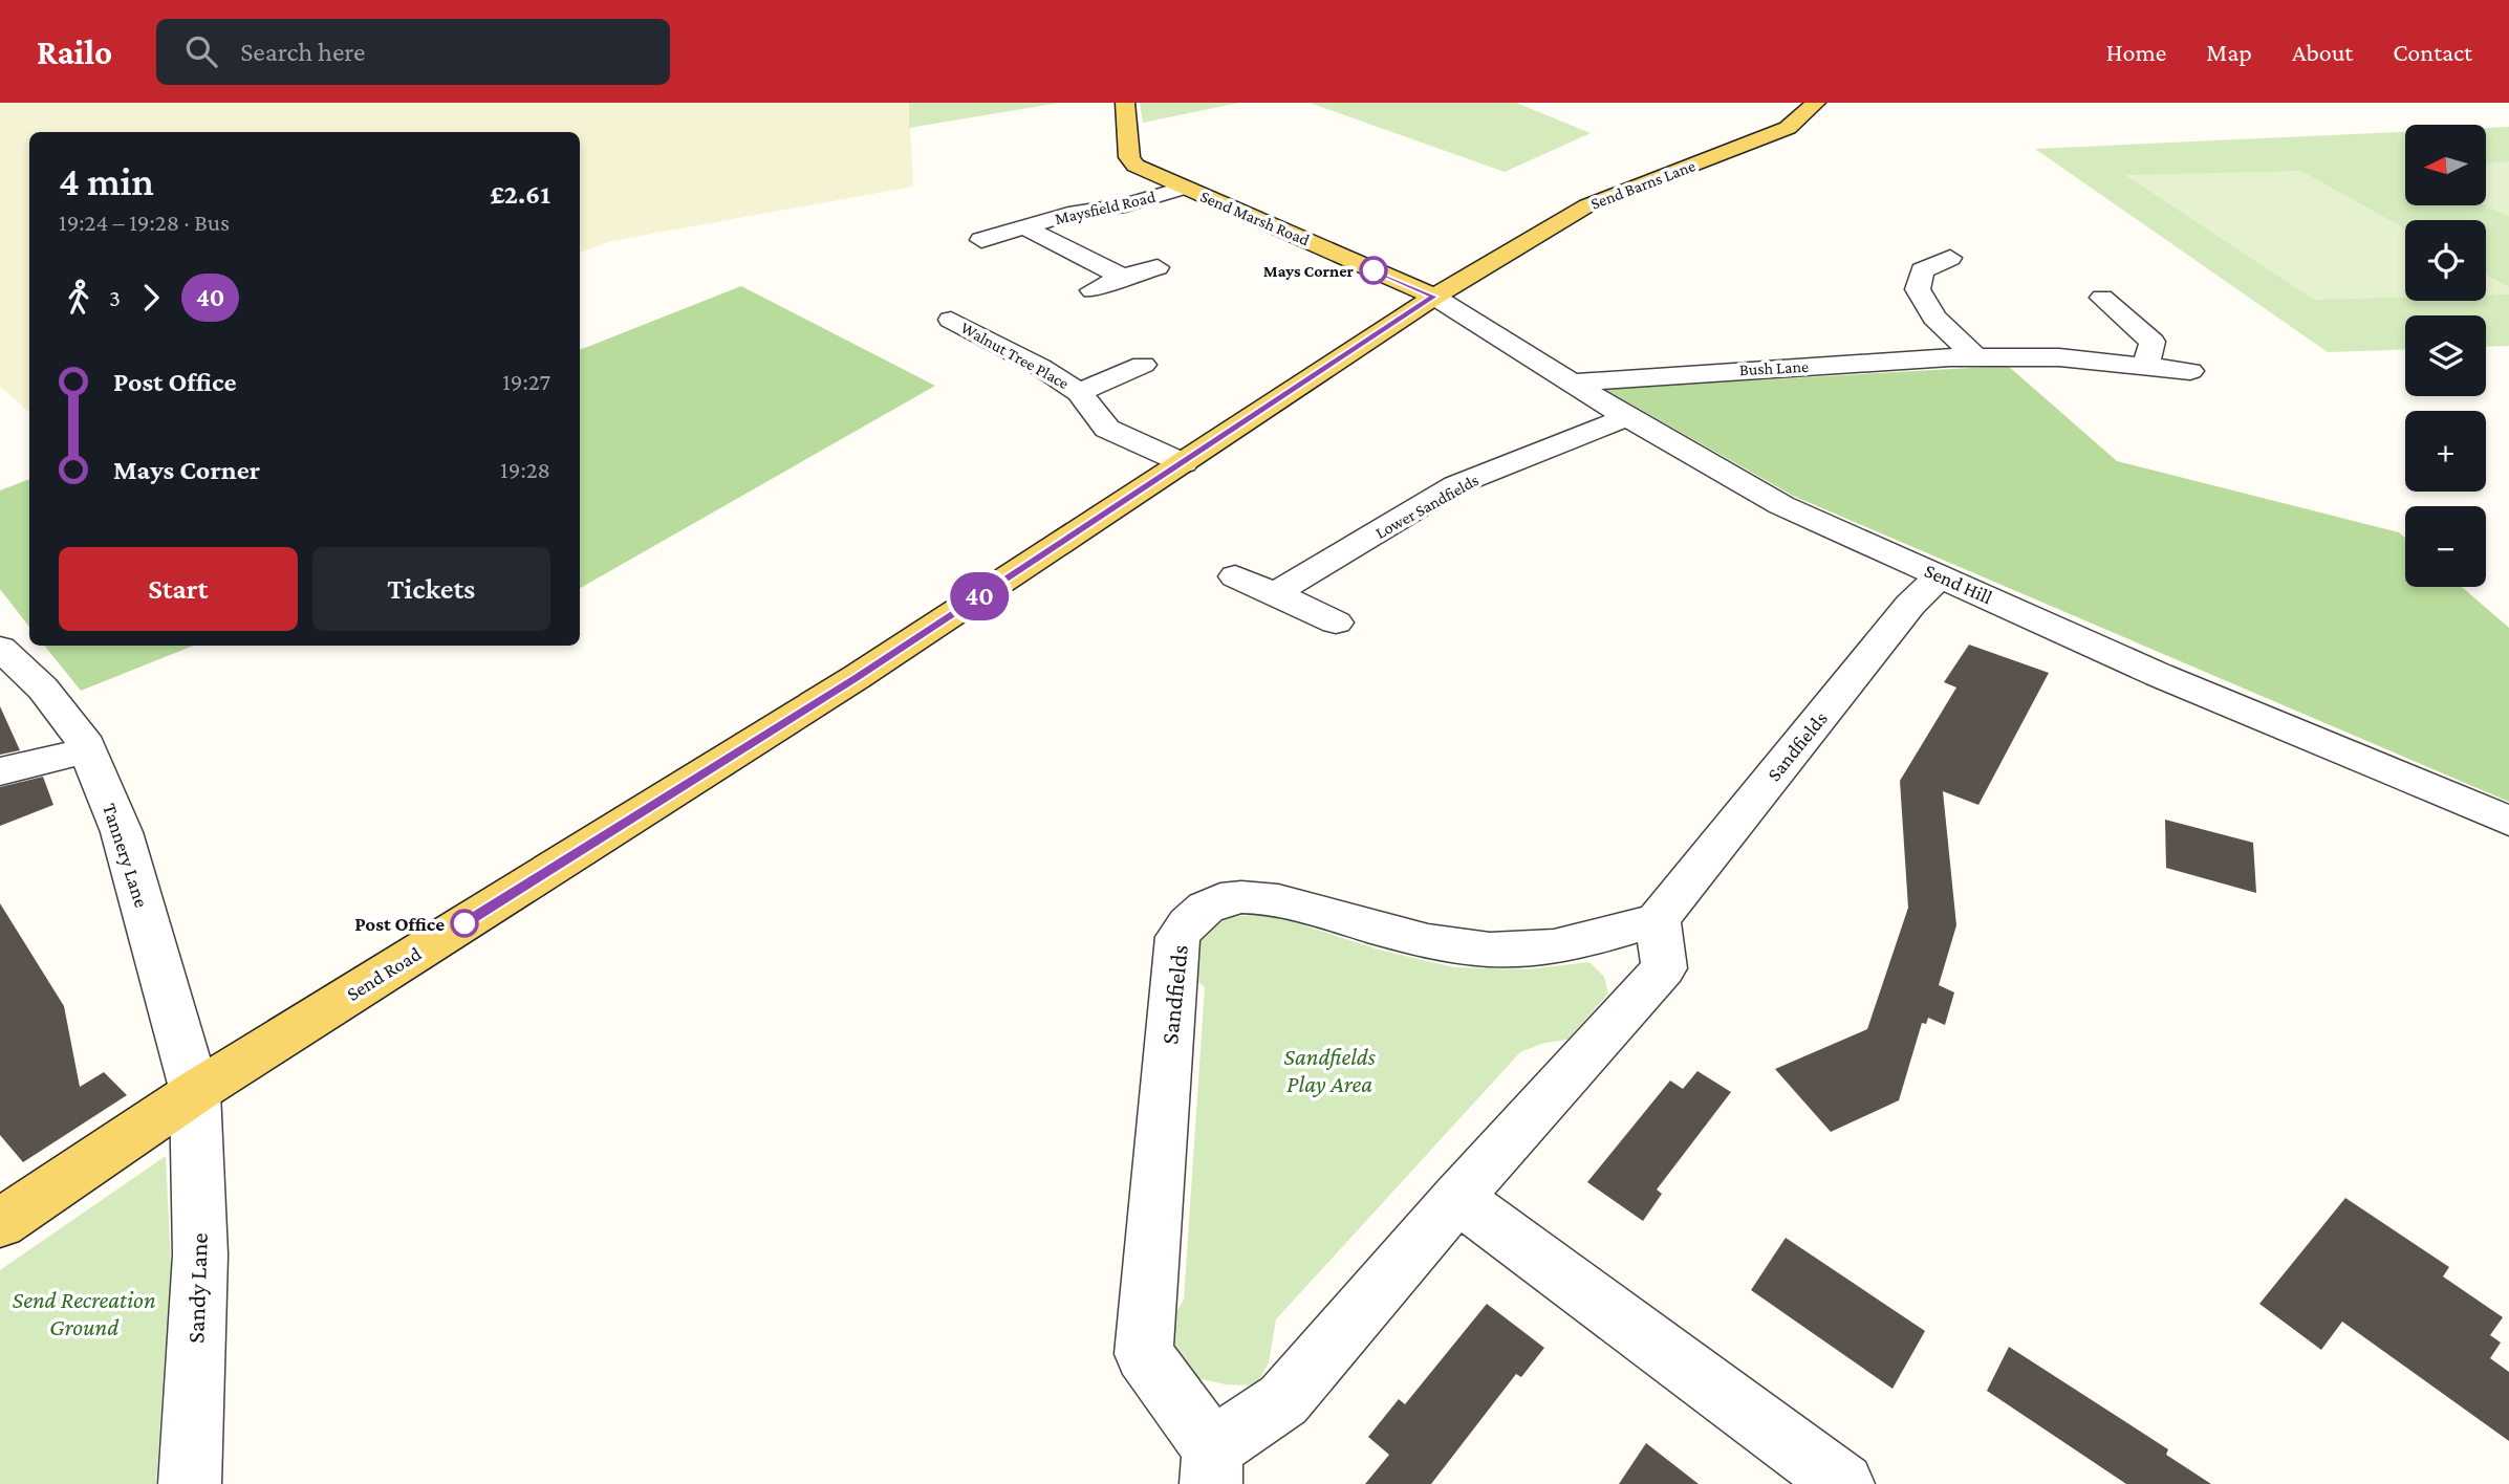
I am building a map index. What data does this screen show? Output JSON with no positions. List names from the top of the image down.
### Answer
{
  "streets": {
    "main road": ["Send Barns Lane", "Send Marsh Road", "Send Road"],
    "street": [
      "Maysfield Road",
      "Walnut Tree Place",
      "Bush Lane",
      "Lower Sandfields",
      "Send Hill",
      "Sandfields",
      "Tannery Lane",
      "Sandy Lane"
    ]
  },
  "crossings": [
    ["Send Barns Lane", "Send Marsh Road"],
    ["Send Barns Lane", "Send Hill"],
    ["Send Barns Lane", "Send Road"],
    ["Maysfield Road", "Send Marsh Road"],
    ["Send Marsh Road", "Send Hill"],
    ["Send Marsh Road", "Send Road"],
    ["Walnut Tree Place", "Send Road"],
    ["Bush Lane", "Send Hill"],
    ["Lower Sandfields", "Send Hill"],
    ["Send Hill", "Sandfields"],
    ["Send Hill", "Send Road"],
    ["Tannery Lane", "Send Road"],
    ["Tannery Lane", "Sandy Lane"],
    ["Send Road", "Sandy Lane"]
  ],
  "parks": ["Sandfields Play Area", "Send Recreation Ground"],
  "places": ["Mays Corner", "Post Office"],
  "lines": ["bus line 40"],
  "north": "left",
  "page": {
    "header": "Railo",
    "search": "Search here",
    "nav": [
      "Home",
      "Map",
      "About",
      "Contact"
    ],
    "on_map": "40",
    "map_buttons": ["+", "−"],
    "heading": ["4 min", "19:24 – 19:28 · Bus", "£2.61"],
    "legs": ["3", "40"],
    "list": [
      {
        "name": "Post Office",
        "value": "19:27"
      },
      {
        "name": "Mays Corner",
        "value": "19:28"
      }
    ],
    "buttons": ["Start", "Tickets"]
  }
}
